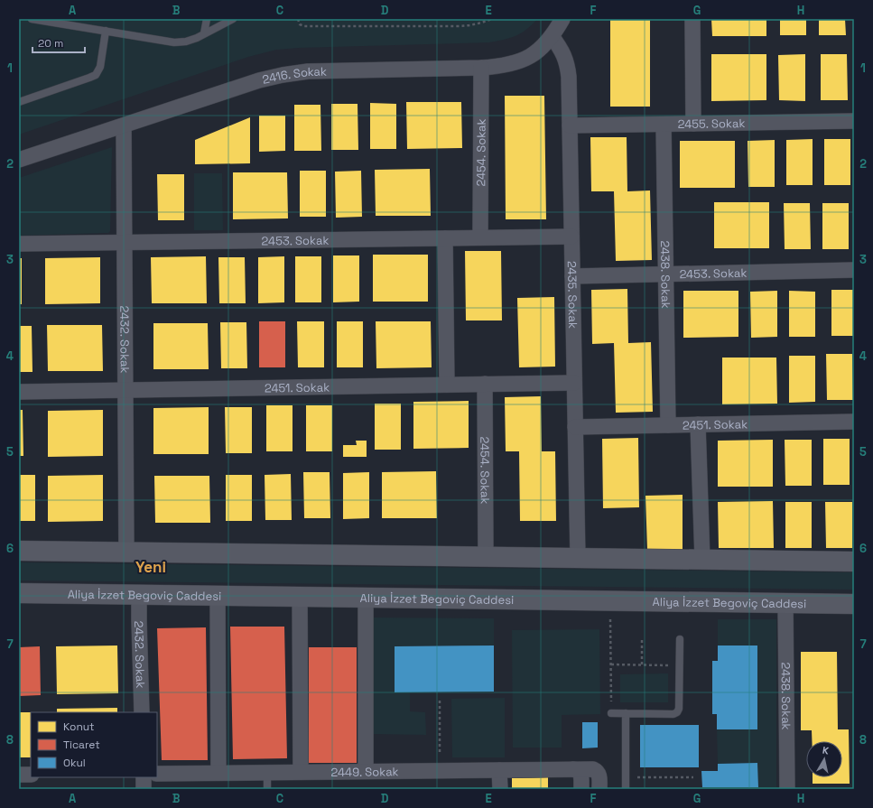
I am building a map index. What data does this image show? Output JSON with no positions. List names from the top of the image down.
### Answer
{
  "streets": {
    "main road": ["Aliya İzzet Begoviç Caddesi"],
    "street": [
      "2416. Sokak",
      "2455. Sokak",
      "2454. Sokak",
      "2453. Sokak",
      "2438. Sokak",
      "2435. Sokak",
      "2432. Sokak",
      "2451. Sokak",
      "2449. Sokak"
    ]
  },
  "crossings": [
    ["2416. Sokak", "2454. Sokak"],
    ["2416. Sokak", "2435. Sokak"],
    ["2416. Sokak", "2432. Sokak"],
    ["2455. Sokak", "2438. Sokak"],
    ["2455. Sokak", "2435. Sokak"],
    ["2454. Sokak", "2453. Sokak"],
    ["2454. Sokak", "2451. Sokak"],
    ["2453. Sokak", "2438. Sokak"],
    ["2453. Sokak", "2435. Sokak"],
    ["2453. Sokak", "2432. Sokak"],
    ["2438. Sokak", "2451. Sokak"],
    ["2438. Sokak", "Aliya İzzet Begoviç Caddesi"],
    ["2435. Sokak", "2451. Sokak"],
    ["2432. Sokak", "2451. Sokak"],
    ["2432. Sokak", "Aliya İzzet Begoviç Caddesi"]
  ],
  "districts": ["Yeni"],
  "legend": ["Konut", "Ticaret", "Okul"],
  "scale_bar": "20 m",
  "north": "top",
  "grid": {
    "columns": [
      "A",
      "B",
      "C",
      "D",
      "E",
      "F",
      "G",
      "H"
    ],
    "rows": [
      "1",
      "2",
      "3",
      "4",
      "5",
      "6",
      "7",
      "8"
    ]
  }
}
